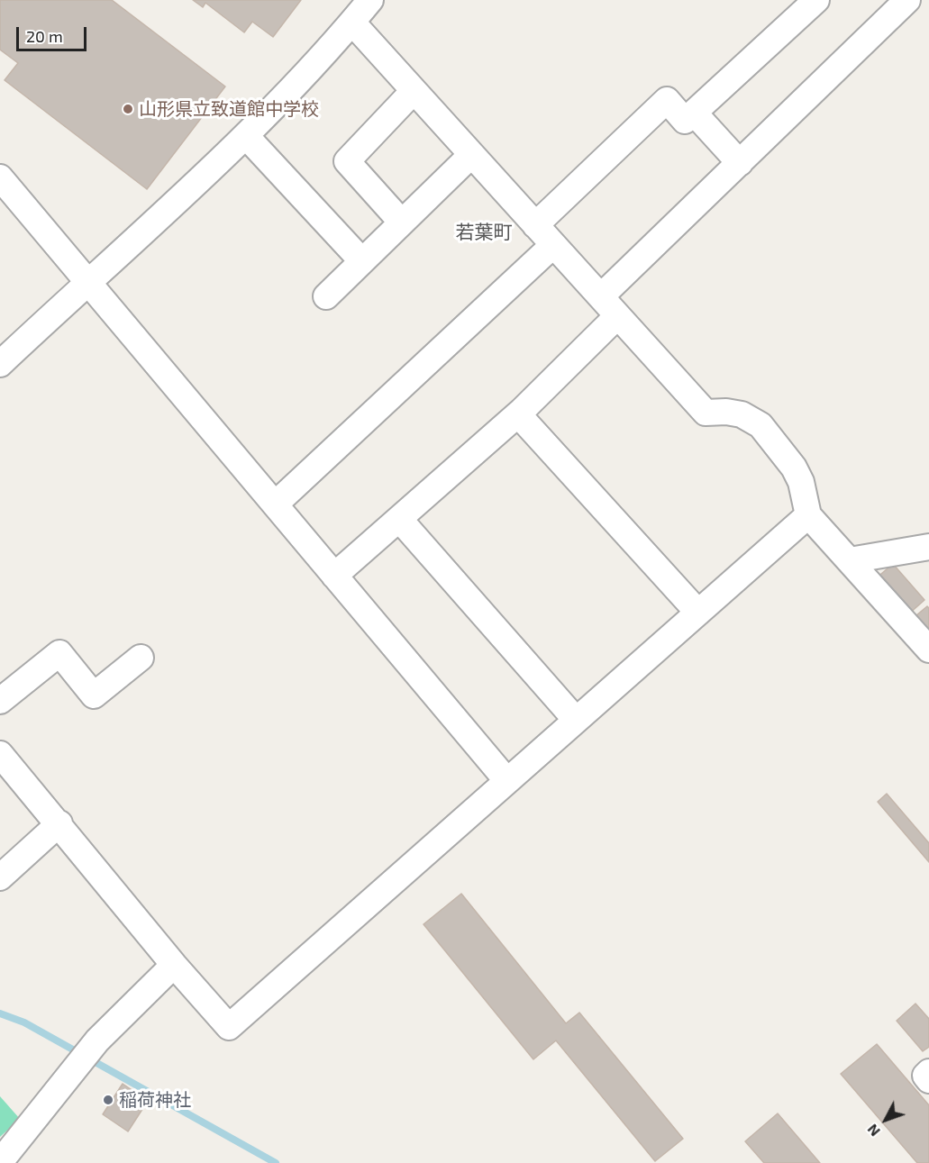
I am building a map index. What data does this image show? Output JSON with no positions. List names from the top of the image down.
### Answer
{
  "districts": ["若葉町"],
  "places": ["山形県立致道館中学校", "稲荷神社"],
  "scale_bar": "20 m",
  "north": "bottom left"
}
